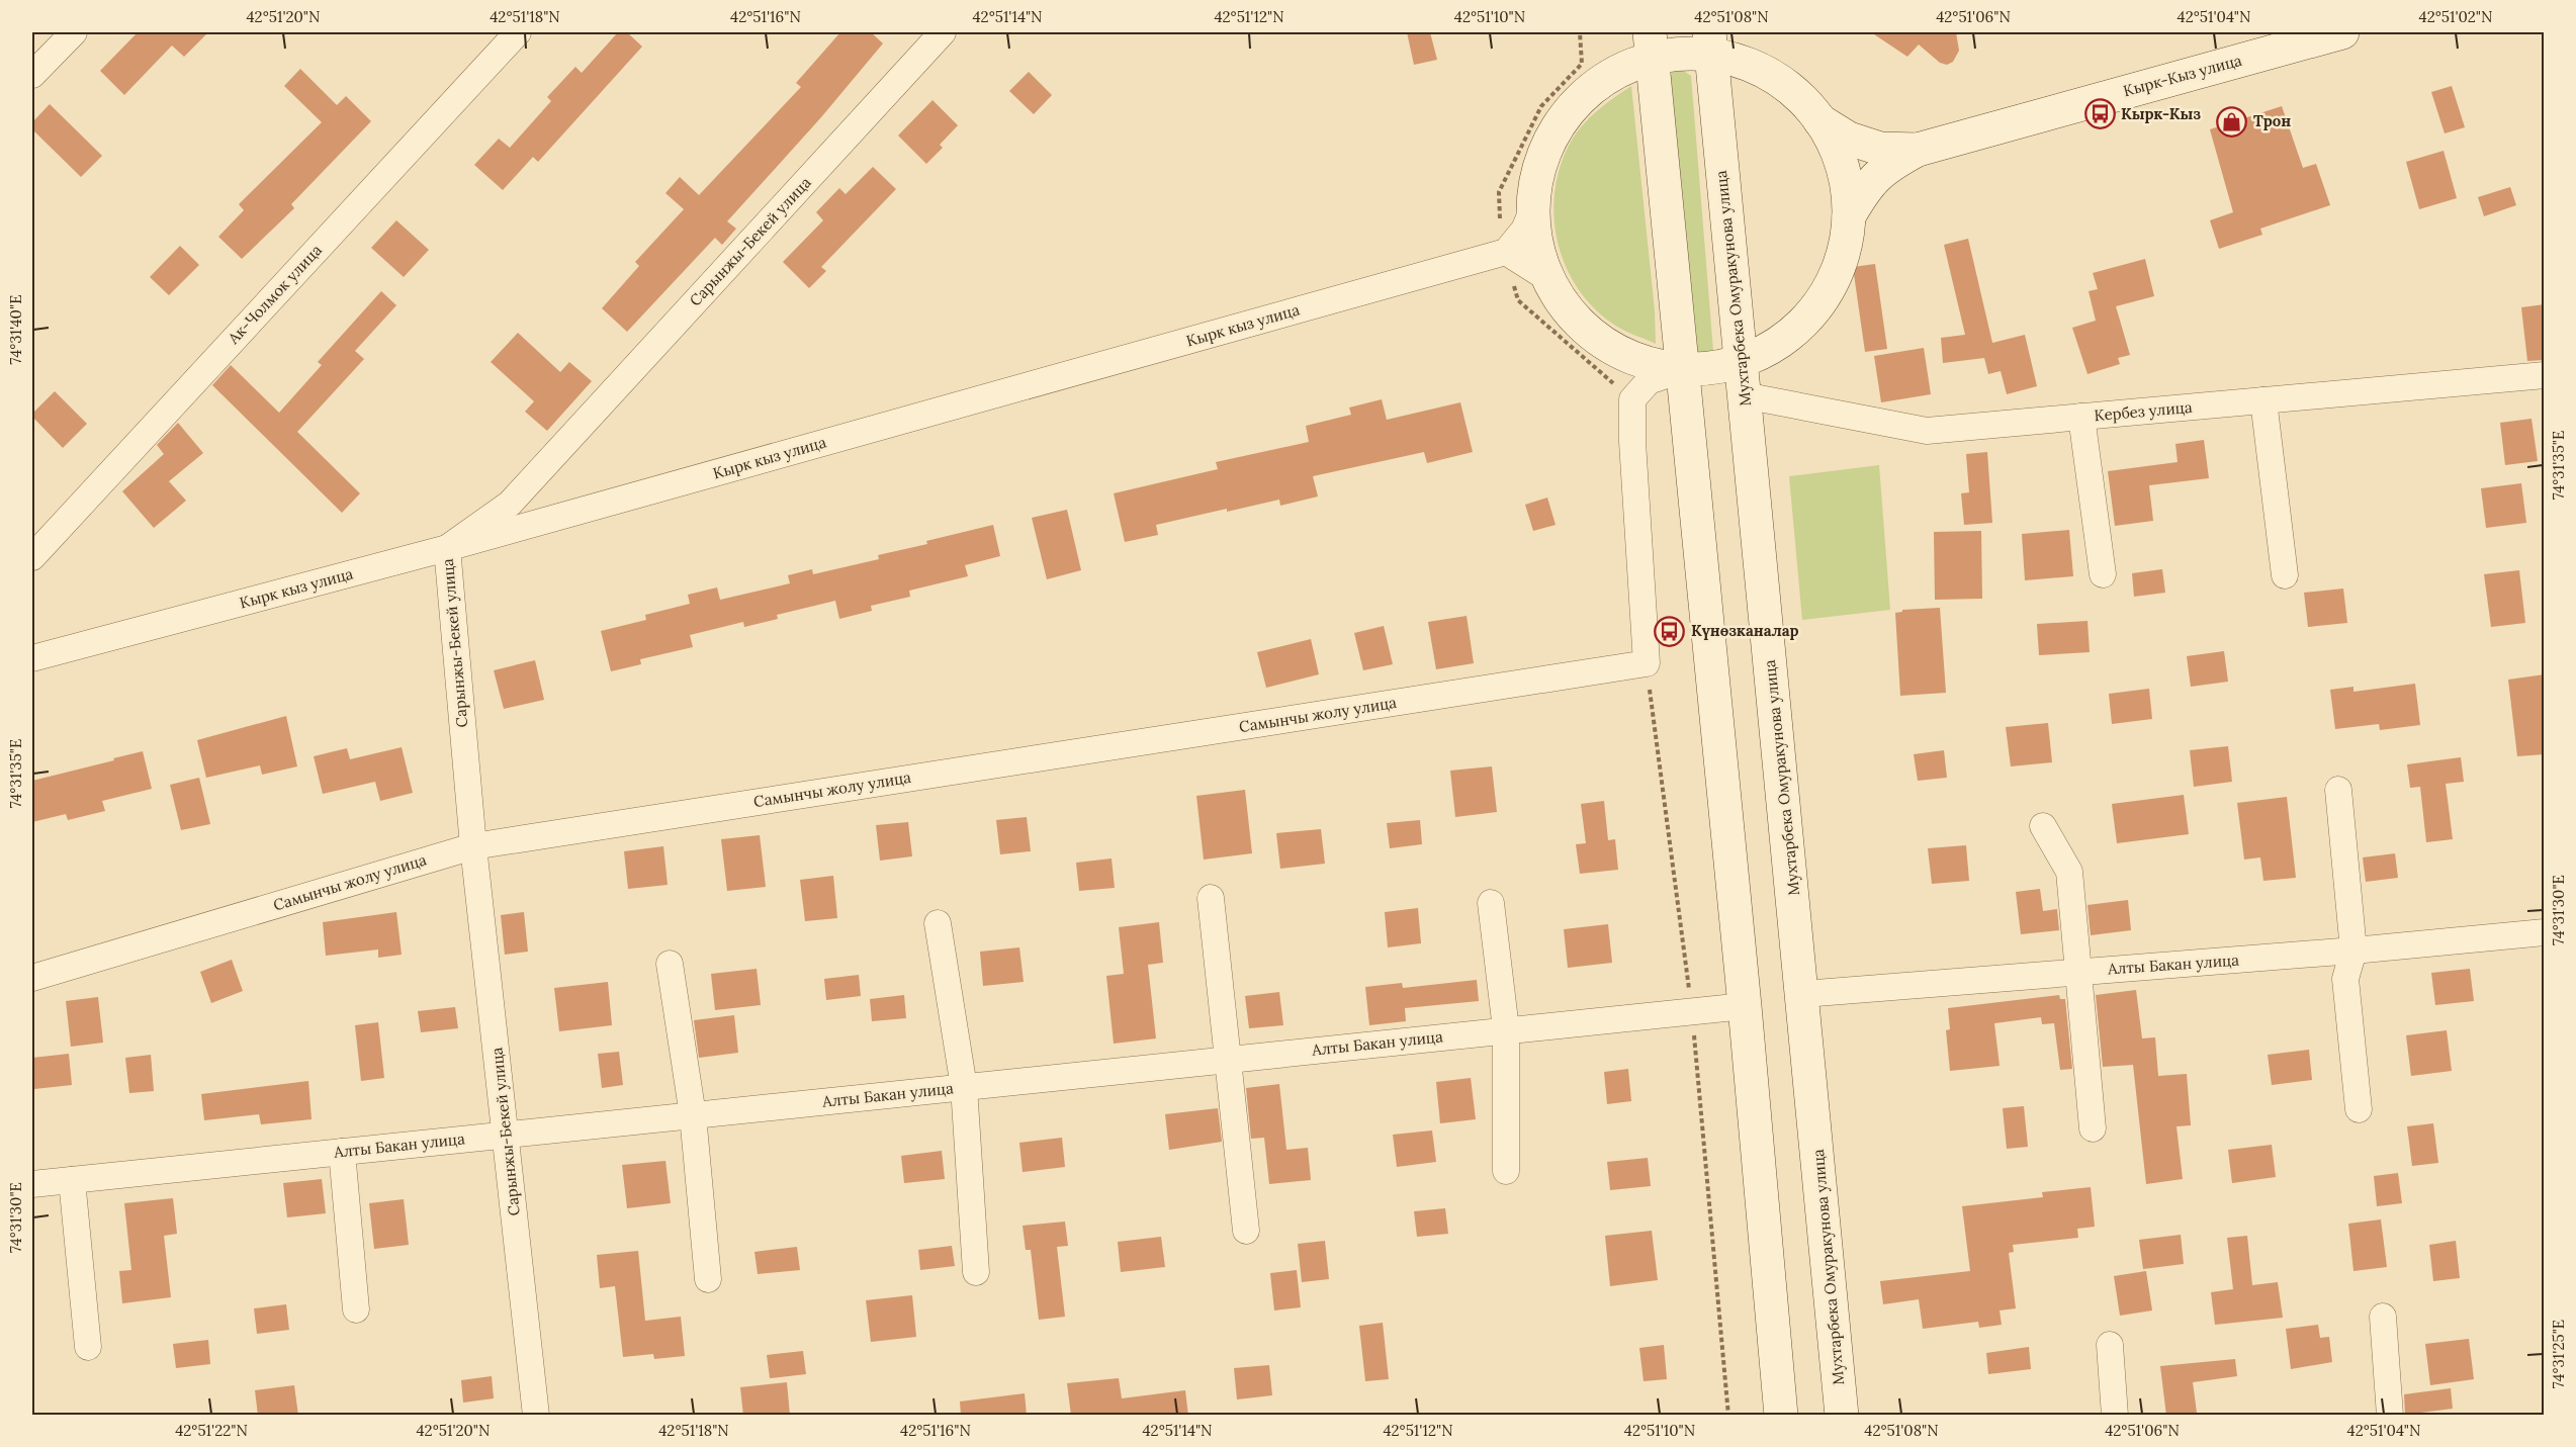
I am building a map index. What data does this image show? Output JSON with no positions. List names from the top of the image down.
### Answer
{
  "streets": {
    "main road": ["Кырк-Кыз улица", "Мухтарбека Омуракунова улица"],
    "street": [
      "Сарынжы-Бекей улица",
      "Ак-Чолмок улица",
      "Кырк кыз улица",
      "Кербез улица",
      "Самынчы жолу улица",
      "Алты Бакан улица"
    ]
  },
  "crossings": [
    ["Сарынжы-Бекей улица", "Кырк кыз улица"],
    ["Сарынжы-Бекей улица", "Самынчы жолу улица"],
    ["Сарынжы-Бекей улица", "Алты Бакан улица"],
    ["Мухтарбека Омуракунова улица", "Кербез улица"],
    ["Мухтарбека Омуракунова улица", "Алты Бакан улица"]
  ],
  "places": {
    "bus stop": ["Кырк-Кыз", "Күнөзканалар"],
    "shop": ["Трон"]
  },
  "coordinates": [
    "42°51'20\"N",
    "42°51'18\"N",
    "42°51'16\"N",
    "42°51'14\"N",
    "42°51'12\"N",
    "42°51'10\"N",
    "42°51'08\"N",
    "42°51'06\"N",
    "42°51'04\"N",
    "42°51'02\"N",
    "74°31'40\"E",
    "74°31'35\"E",
    "74°31'30\"E",
    "74°31'25\"E",
    "42°51'22\"N"
  ]
}
